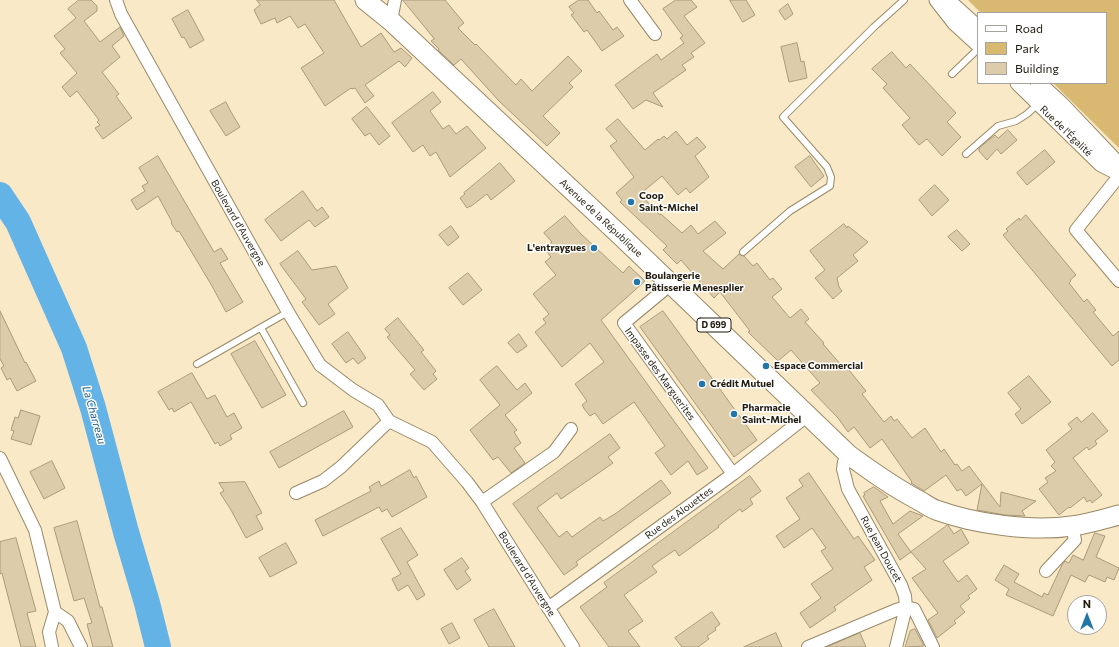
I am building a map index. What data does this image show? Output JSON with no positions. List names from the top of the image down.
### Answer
{
  "streets": {
    "main road": ["Avenue de la République", "D 699"],
    "street": [
      "Rue de l'Égalité",
      "Boulevard d'Auvergne",
      "Impasse des Marguerites",
      "Rue des Alouettes",
      "Rue Jean Doucet"
    ]
  },
  "crossings": [
    ["Avenue de la République", "Impasse des Marguerites"],
    ["Avenue de la République", "Rue des Alouettes"],
    ["Avenue de la République", "Rue Jean Doucet"],
    ["Boulevard d'Auvergne", "Rue des Alouettes"],
    ["Impasse des Marguerites", "Rue des Alouettes"]
  ],
  "water": ["La Charreau"],
  "places": [
    "Coop Saint-Michel",
    "L'entraygues",
    "Boulangerie Pâtisserie Menesplier",
    "Espace Commercial",
    "Crédit Mutuel",
    "Pharmacie Saint-Michel"
  ],
  "legend": ["Road", "Park", "Building"],
  "north": "top"
}
